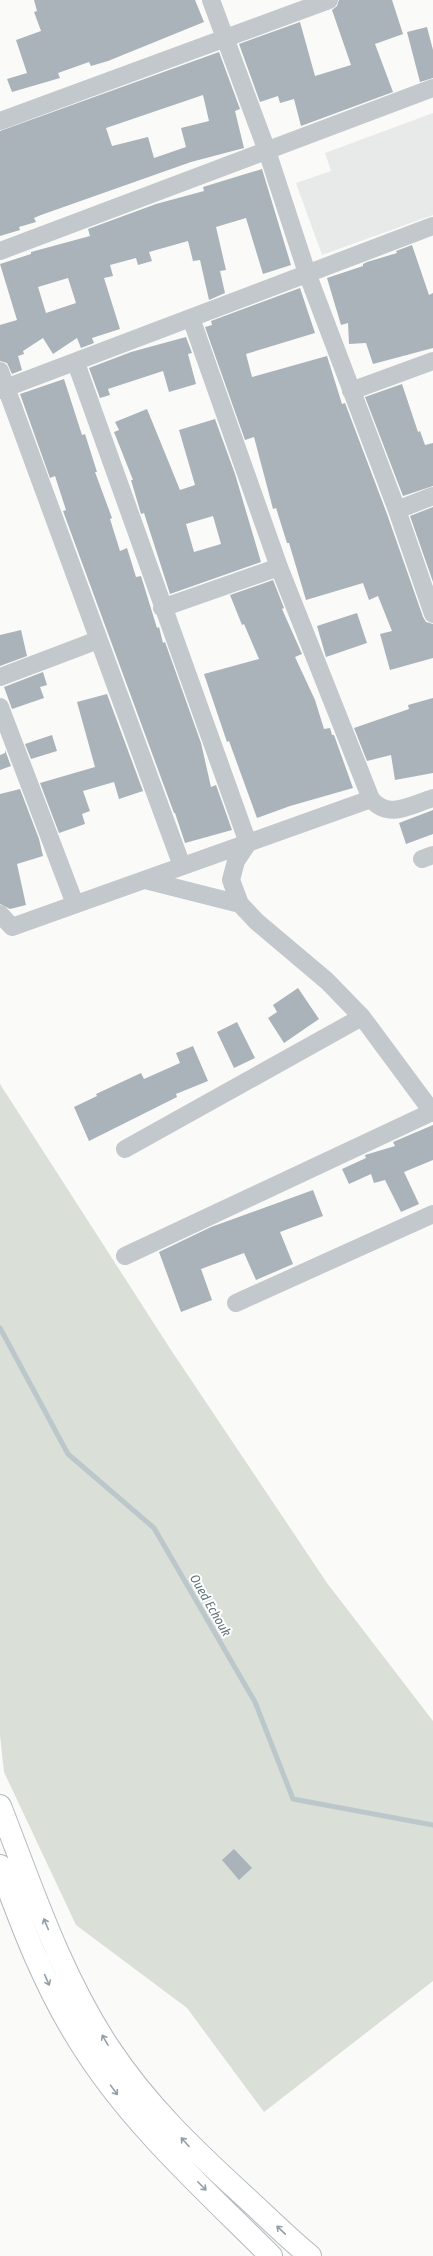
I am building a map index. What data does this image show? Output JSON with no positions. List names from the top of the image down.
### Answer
{
  "water": ["Oued Echouk"]
}
